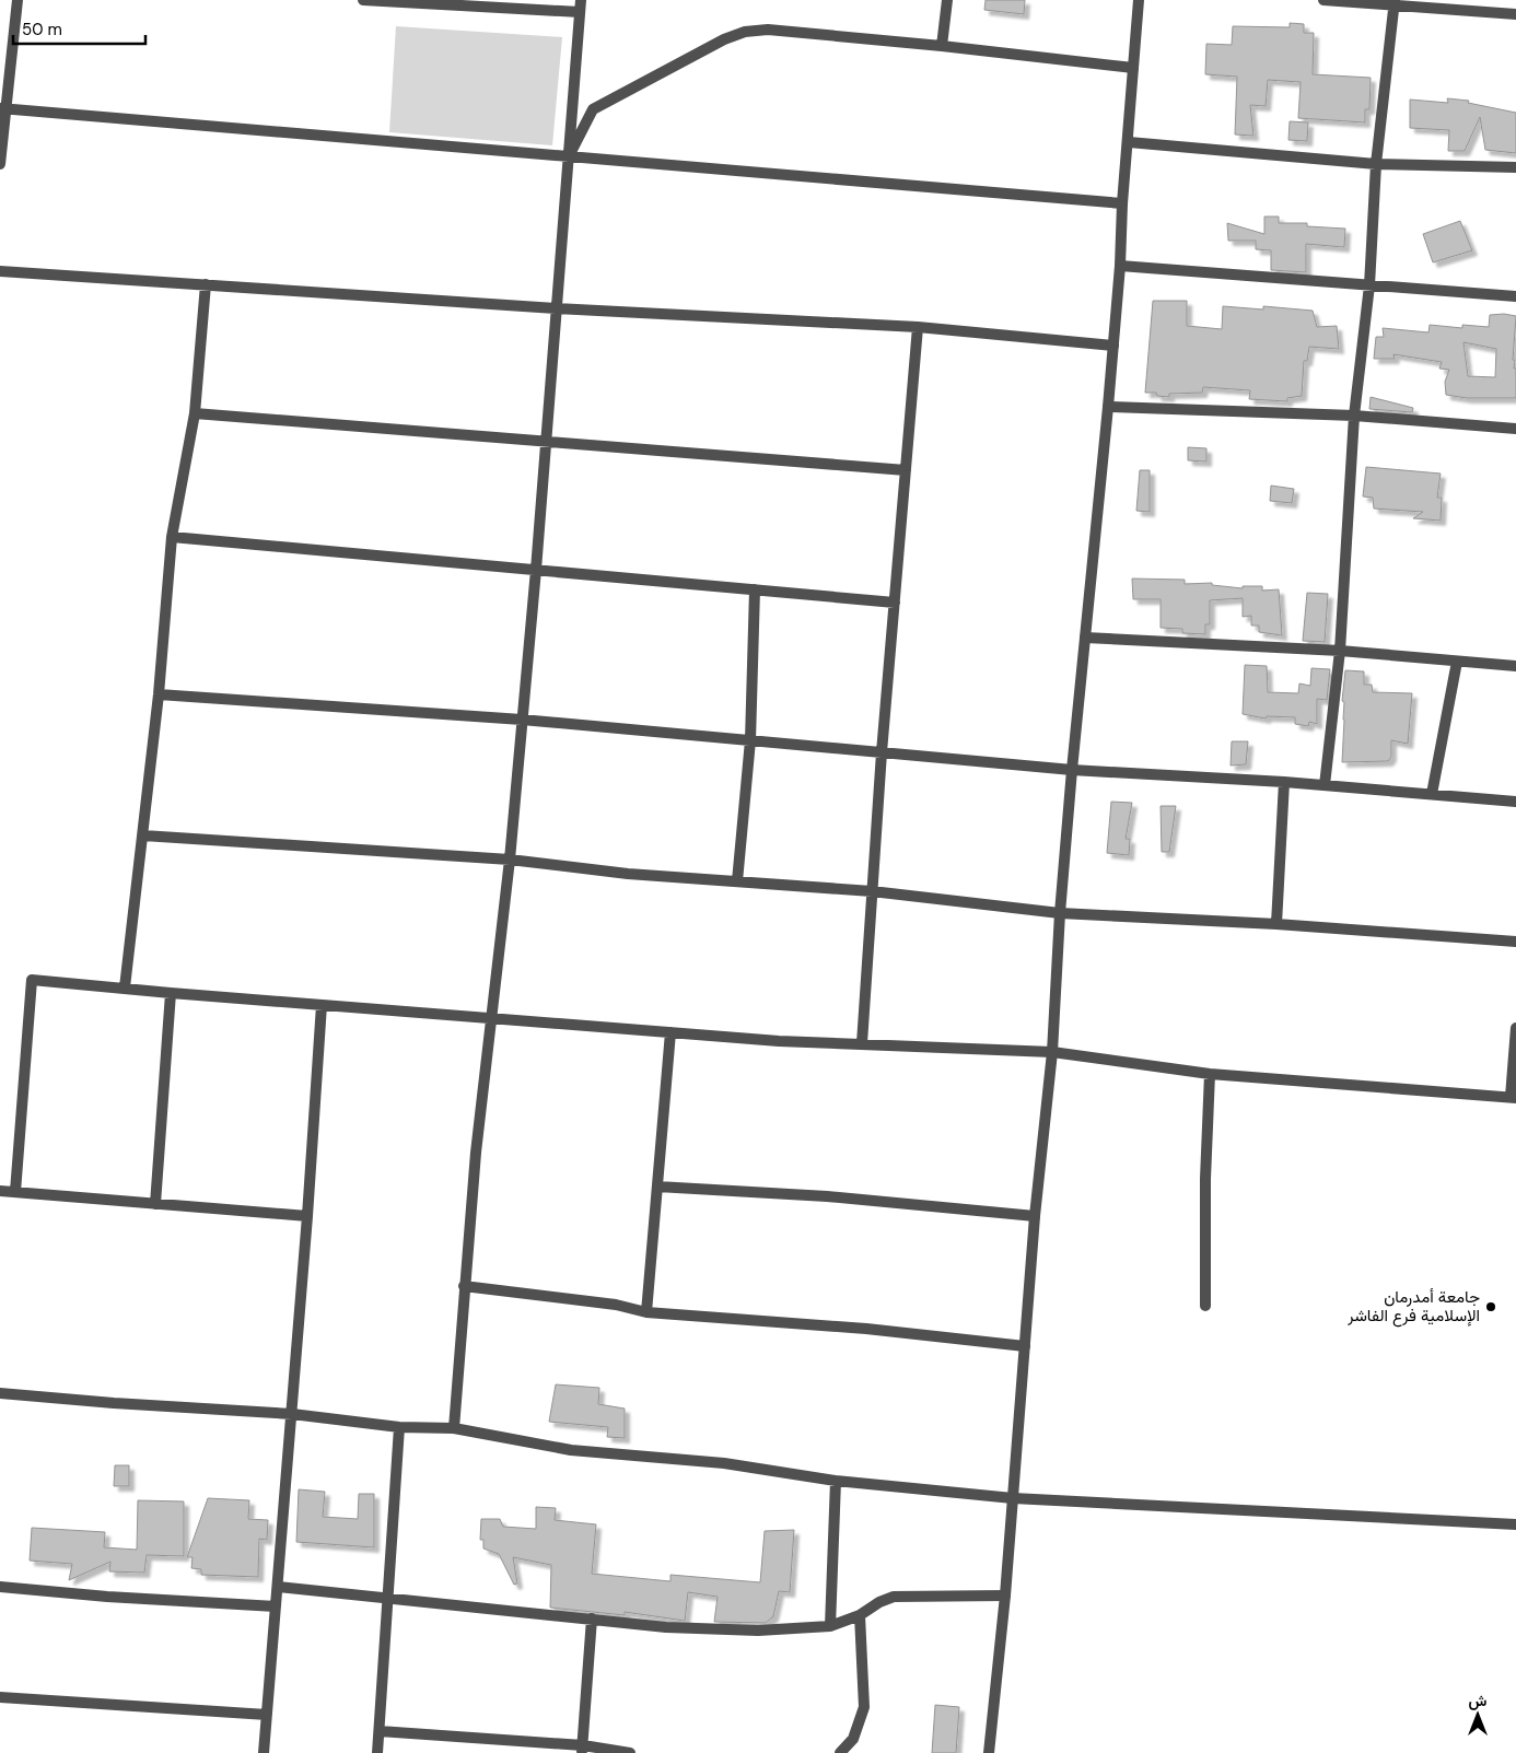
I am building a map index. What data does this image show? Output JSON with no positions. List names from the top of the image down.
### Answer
{
  "places": ["جامعة أمدرمان الإسلامية فرع الفاشر"],
  "scale_bar": "50 m",
  "north": "top"
}
